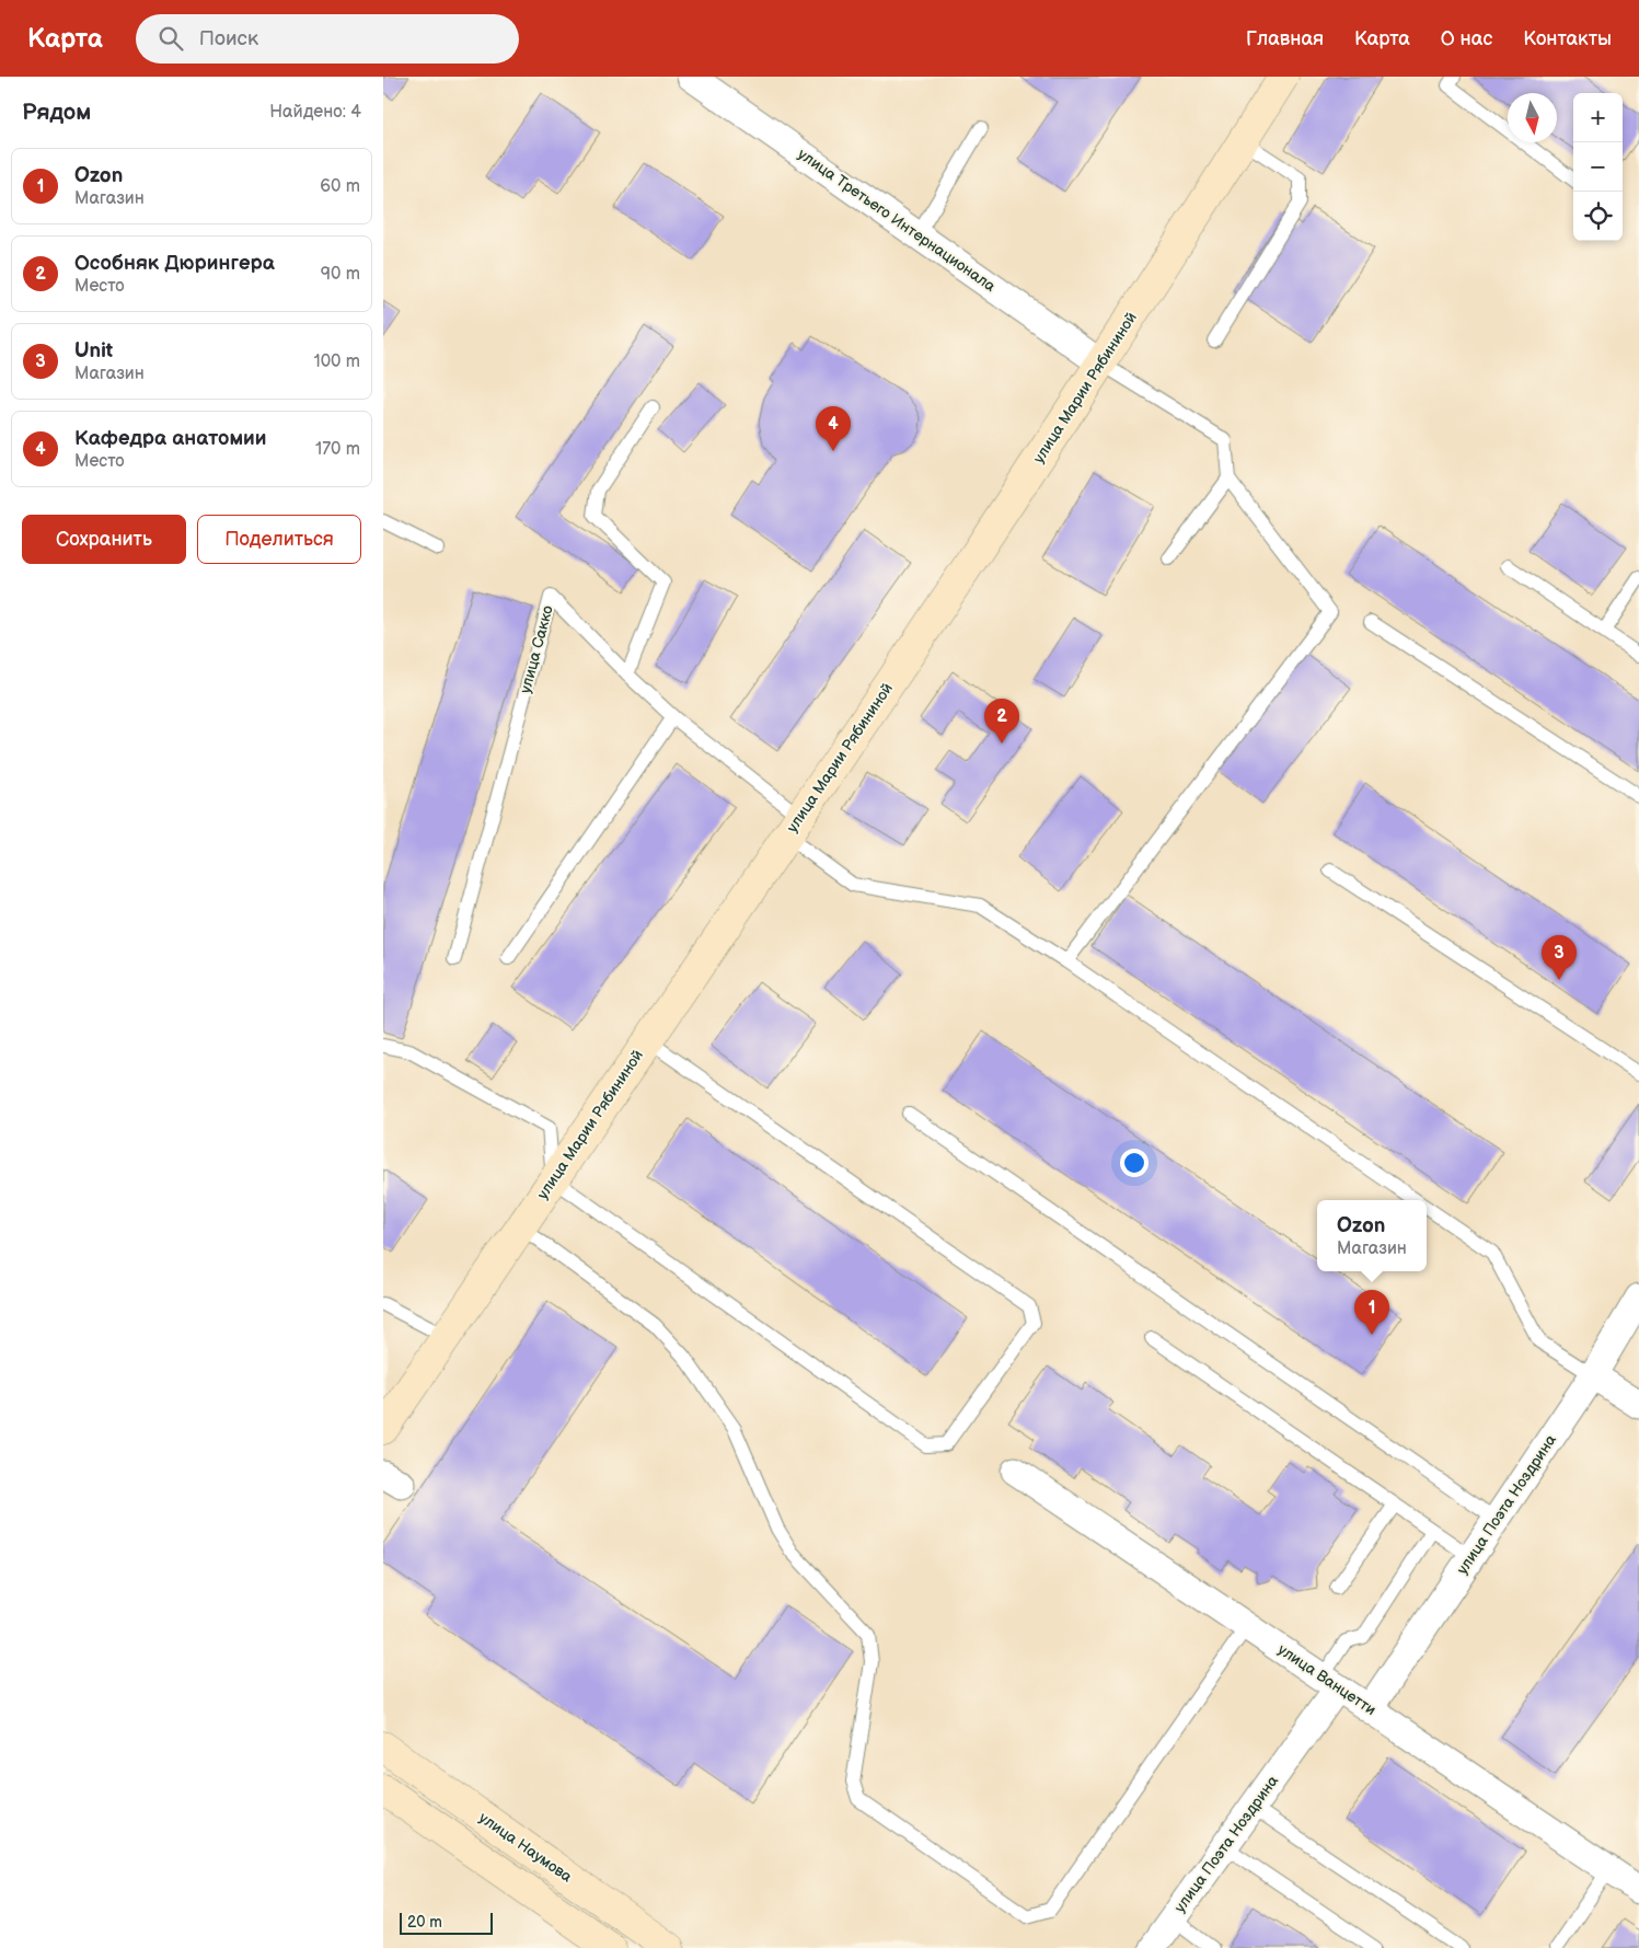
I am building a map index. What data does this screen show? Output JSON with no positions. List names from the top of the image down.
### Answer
{
  "streets": {
    "street": [
      "улица Третьего Интернационала",
      "улица Марии Рябининой",
      "улица Поэта Ноздрина",
      "улица Ванцетти",
      "улица Наумова"
    ],
    "lane": ["улица Сакко"]
  },
  "crossings": [
    ["улица Третьего Интернационала", "улица Марии Рябининой"],
    ["улица Марии Рябининой", "улица Сакко"],
    ["улица Сакко", "улица Поэта Ноздрина"],
    ["улица Поэта Ноздрина", "улица Ванцетти"]
  ],
  "scale_bar": "20 m",
  "north": "bottom",
  "page": {
    "header": "Карта",
    "search": "Поиск",
    "nav": [
      "Главная",
      "Карта",
      "О нас",
      "Контакты"
    ],
    "heading": ["Рядом", "Найдено: 4"],
    "map_buttons": ["+", "−"],
    "list": [
      {
        "mark": "1",
        "name": "Ozon",
        "note": "Магазин",
        "value": "60 m"
      },
      {
        "mark": "2",
        "name": "Особняк Дюрингера",
        "note": "Место",
        "value": "90 m"
      },
      {
        "mark": "3",
        "name": "Unit",
        "note": "Магазин",
        "value": "100 m"
      },
      {
        "mark": "4",
        "name": "Кафедра анатомии",
        "note": "Место",
        "value": "170 m"
      }
    ],
    "pins": [
      "4",
      "2",
      "3",
      "1"
    ],
    "buttons": ["Сохранить", "Поделиться"],
    "popup": ["Ozon", "Магазин"],
    "scale": "20 m"
  }
}
